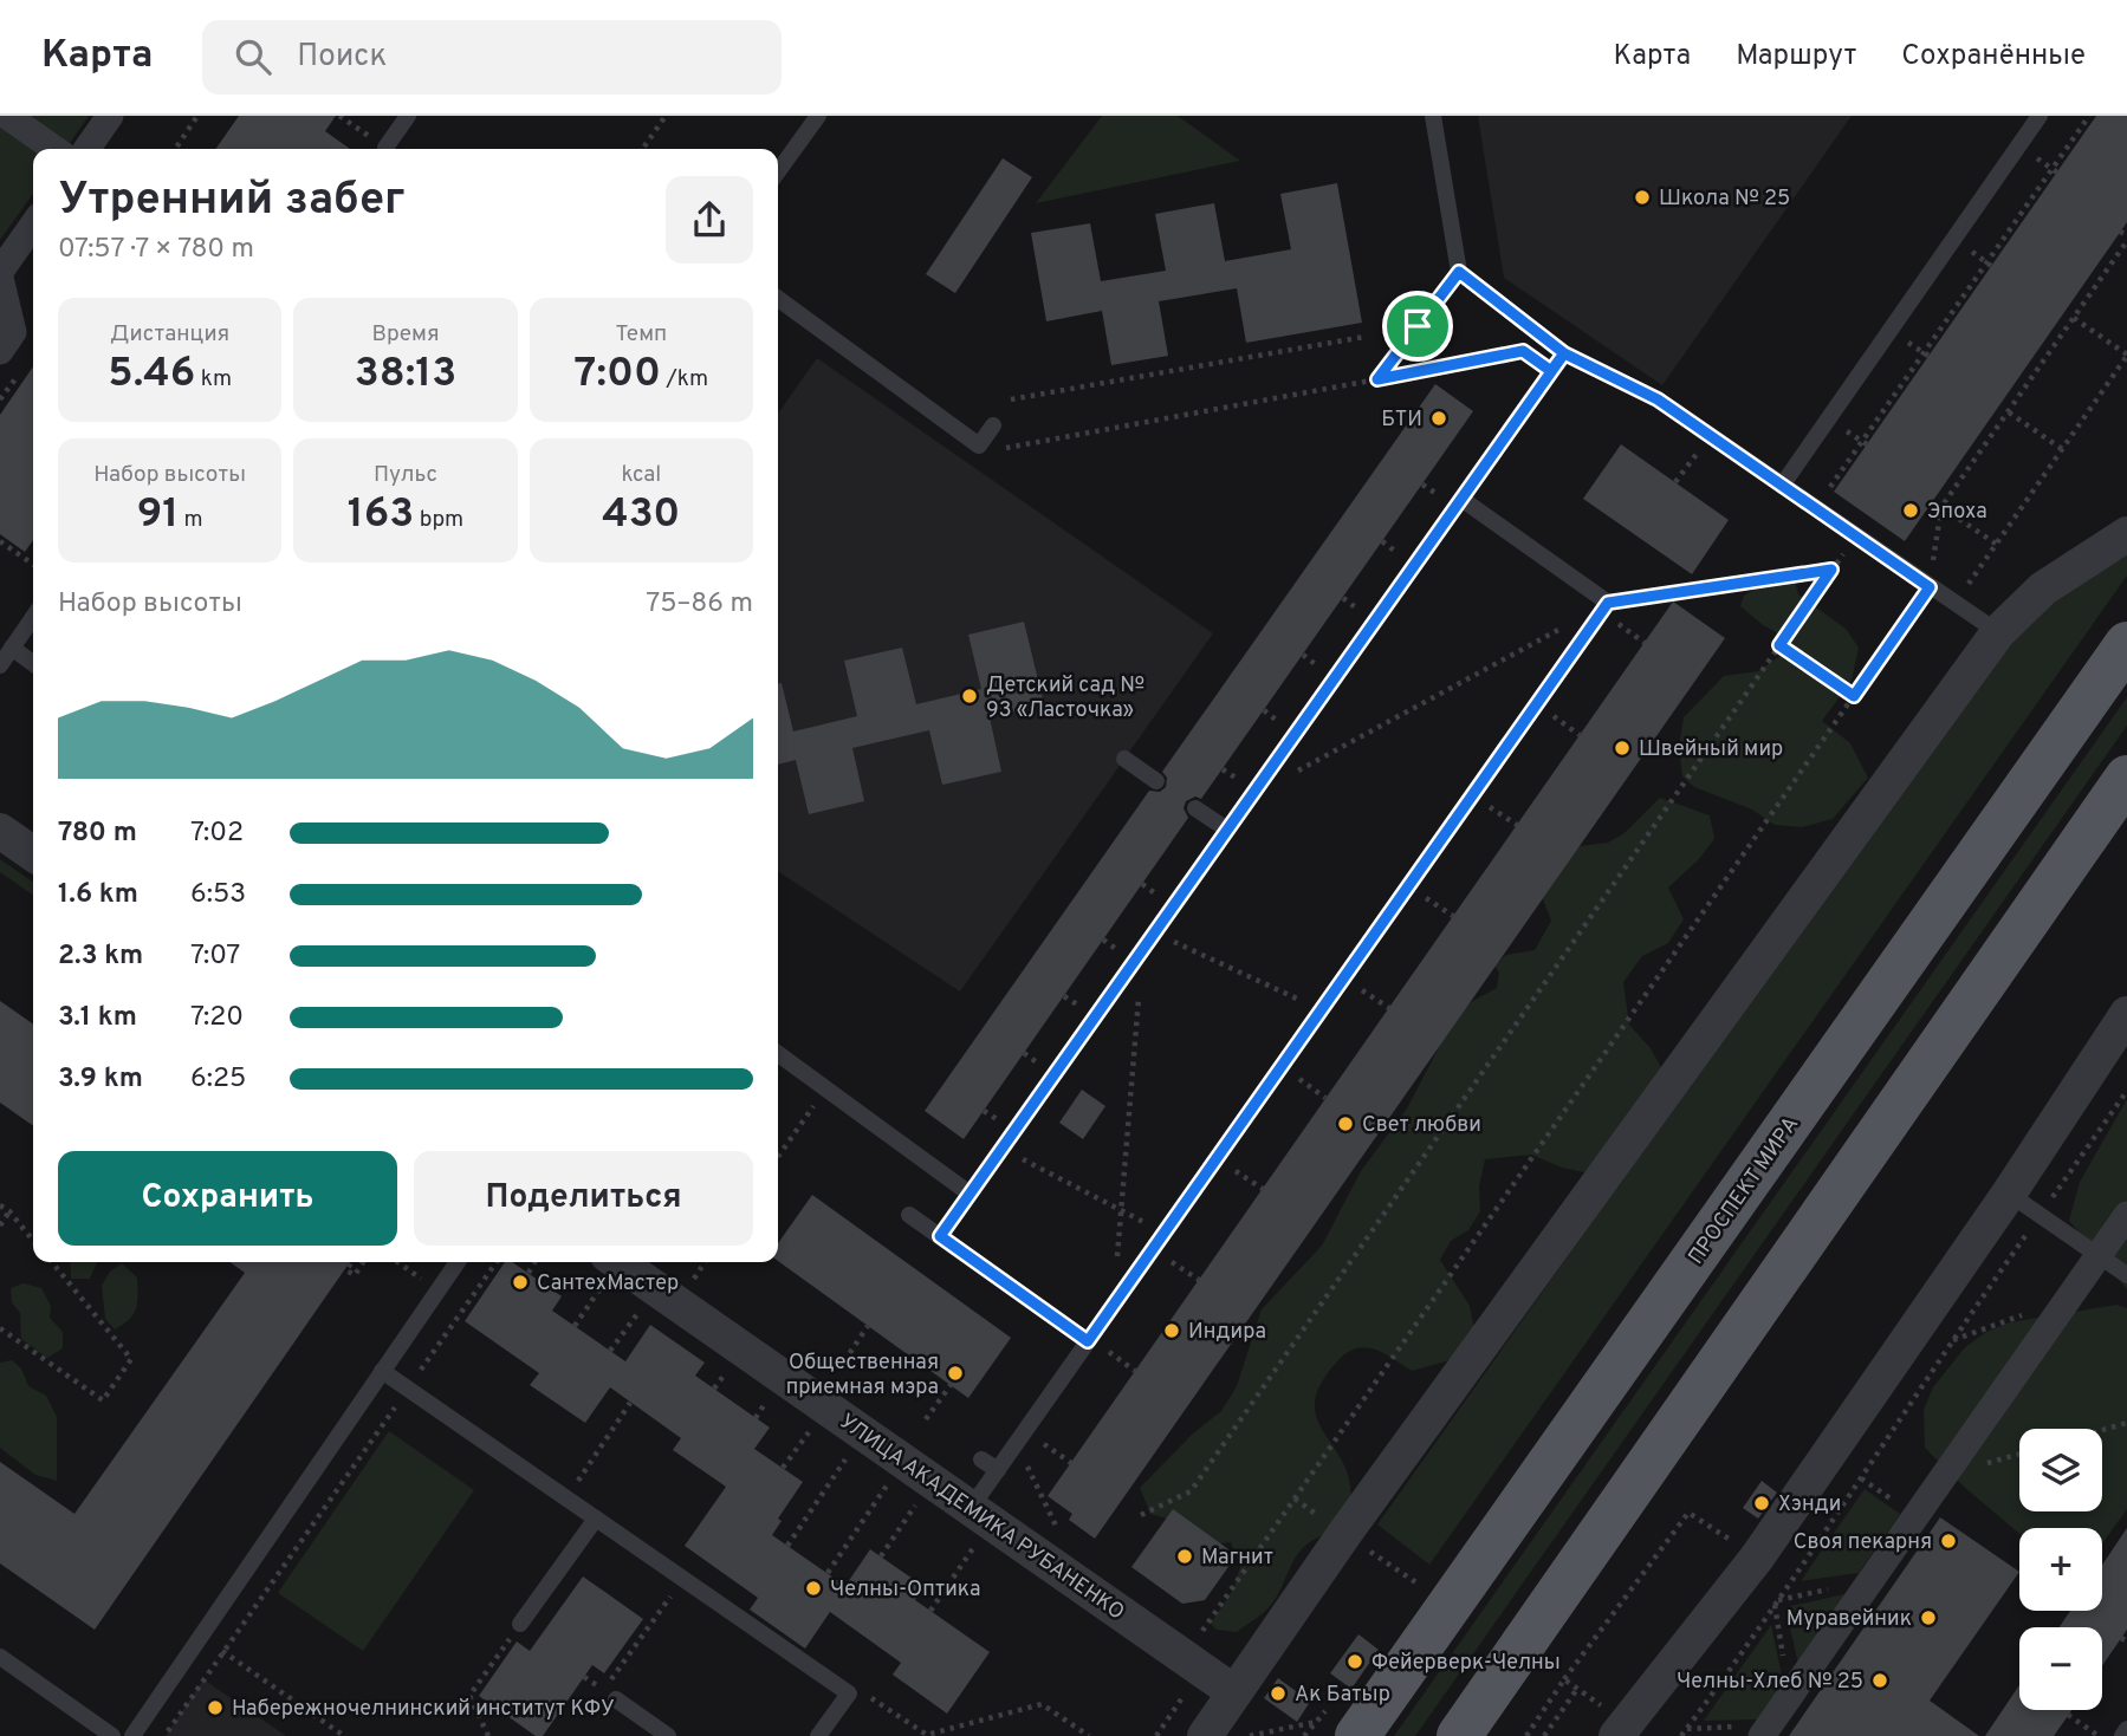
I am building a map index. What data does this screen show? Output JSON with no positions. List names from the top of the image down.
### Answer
{
  "streets": {
    "main road": ["ПРОСПЕКТ МИРА"],
    "street": ["УЛИЦА АКАДЕМИКА РУБАНЕНКО"]
  },
  "places": [
    "Школа № 25",
    "БТИ",
    "Эпоха",
    "Детский сад № 93 «Ласточка»",
    "Швейный мир",
    "Свет любви",
    "СантехМастер",
    "Индира",
    "Общественная приемная мэра",
    "Хэнди",
    "Своя пекарня",
    "Магнит",
    "Челны-Оптика",
    "Муравейник",
    "Фейерверк-Челны",
    "Челны-Хлеб № 25",
    "Ак Батыр",
    "Набережночелнинский институт КФУ"
  ],
  "page": {
    "header": "Карта",
    "search": "Поиск",
    "nav": ["Карта", "Маршрут", "Сохранённые"],
    "heading": ["Утренний забег", "07:57 · 7 × 780 m"],
    "stats": [
      ["Дистанция", "5.46 km"],
      ["Время", "38:13"],
      ["Темп", "7:00 /km"],
      ["Набор высоты", "91 m"],
      ["Пульс", "163 bpm"],
      ["kcal", "430"]
    ],
    "chart": ["Набор высоты", "75–86 m"],
    "list": [
      {
        "name": "780 m",
        "note": "7:02"
      },
      {
        "name": "1.6 km",
        "note": "6:53"
      },
      {
        "name": "2.3 km",
        "note": "7:07"
      },
      {
        "name": "3.1 km",
        "note": "7:20"
      },
      {
        "name": "3.9 km",
        "note": "6:25"
      }
    ],
    "buttons": ["Сохранить", "Поделиться"],
    "map_buttons": ["+", "−"]
  }
}
